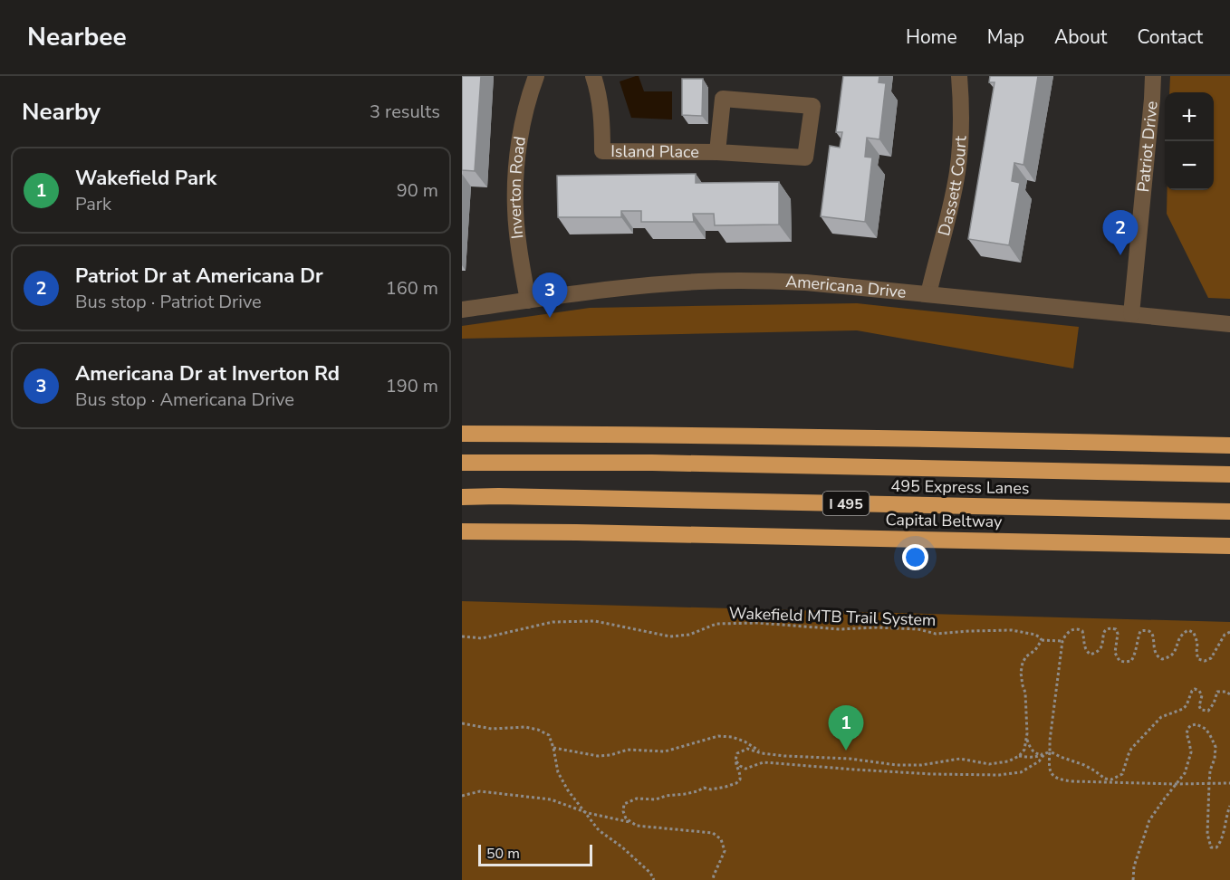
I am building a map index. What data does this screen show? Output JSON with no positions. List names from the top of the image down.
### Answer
{
  "streets": {
    "highway": ["495 Express Lanes", "I 495", "Capital Beltway"],
    "street": [
      "Patriot Drive",
      "Island Place",
      "Dassett Court",
      "Inverton Road",
      "Americana Drive"
    ],
    "path": ["Wakefield MTB Trail System"]
  },
  "crossings": [
    ["Patriot Drive", "Americana Drive"],
    ["Dassett Court", "Americana Drive"],
    ["Inverton Road", "Americana Drive"]
  ],
  "scale_bar": "50 m",
  "page": {
    "header": "Nearbee",
    "nav": [
      "Home",
      "Map",
      "About",
      "Contact"
    ],
    "heading": ["Nearby", "3 results"],
    "map_buttons": ["+", "−"],
    "list": [
      {
        "mark": "1",
        "name": "Wakefield Park",
        "note": "Park",
        "value": "90 m"
      },
      {
        "mark": "2",
        "name": "Patriot Dr at Americana Dr",
        "note": "Bus stop · Patriot Drive",
        "value": "160 m"
      },
      {
        "mark": "3",
        "name": "Americana Dr at Inverton Rd",
        "note": "Bus stop · Americana Drive",
        "value": "190 m"
      }
    ],
    "pins": ["2", "3", "1"],
    "scale": "50 m"
  }
}
